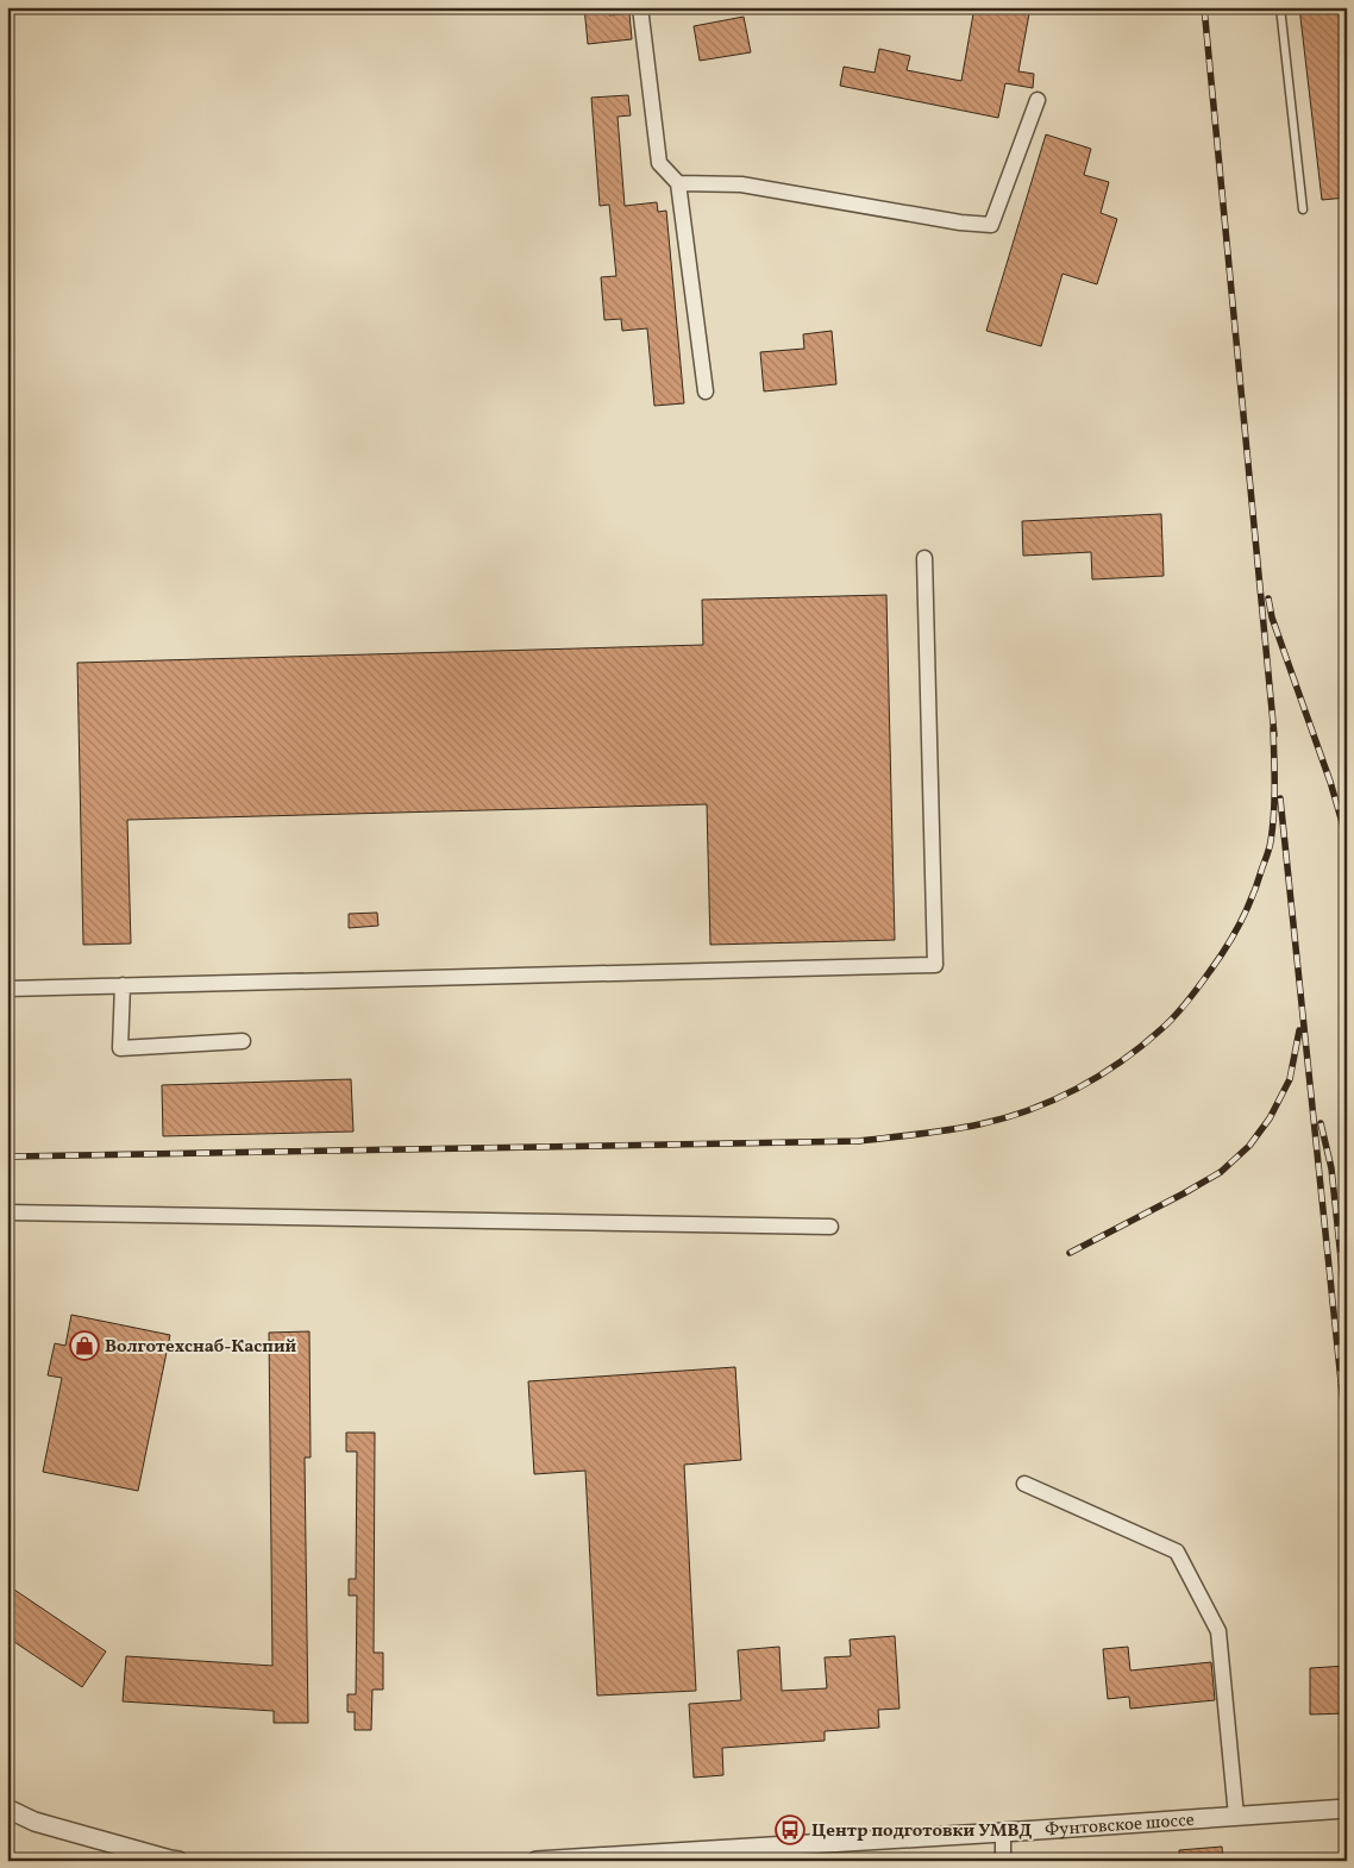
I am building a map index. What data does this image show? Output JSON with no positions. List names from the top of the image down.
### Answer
{
  "streets": {
    "street": ["Фунтовское шоссе"]
  },
  "places": {
    "shop": ["Волготехснаб-Каспий"],
    "bus stop": ["Центр подготовки УМВД"]
  }
}
